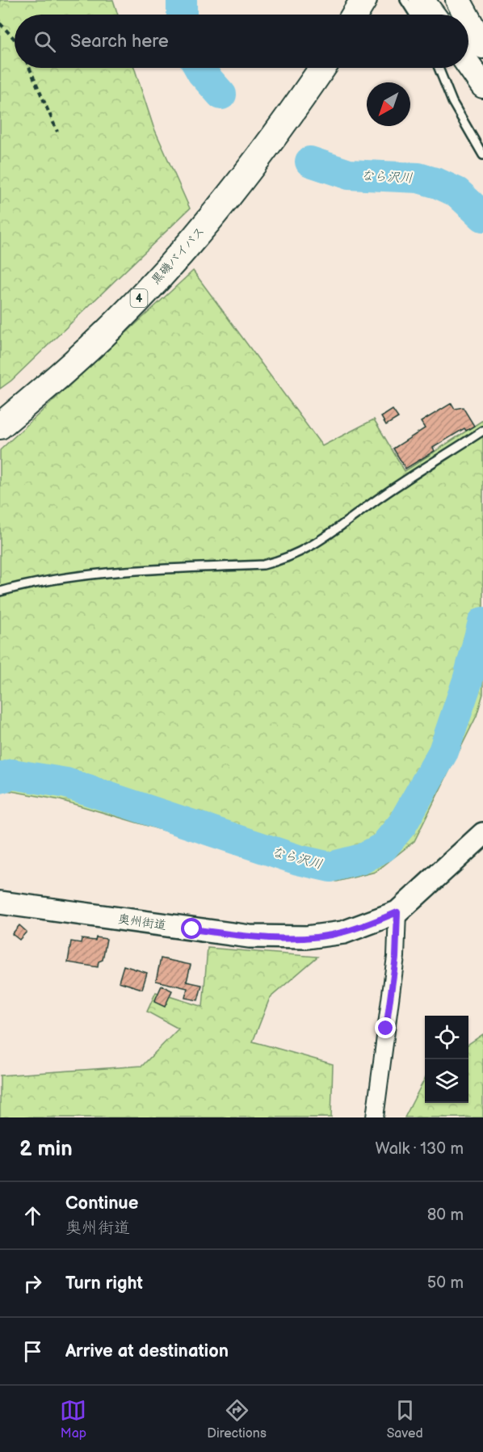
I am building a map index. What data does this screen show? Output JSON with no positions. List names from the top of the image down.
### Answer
{
  "streets": {
    "highway": ["黒磯バイパス", "4"],
    "main road": ["奥州街道"]
  },
  "water": ["なら沢川"],
  "north": "bottom left",
  "page": {
    "search": "Search here",
    "heading": ["2 min", "Walk · 130 m"],
    "list": [
      ["Continue", "奥州街道", "80 m"],
      ["Turn right", "50 m"],
      "Arrive at destination"
    ],
    "nav": ["Map", "Directions", "Saved"]
  }
}
